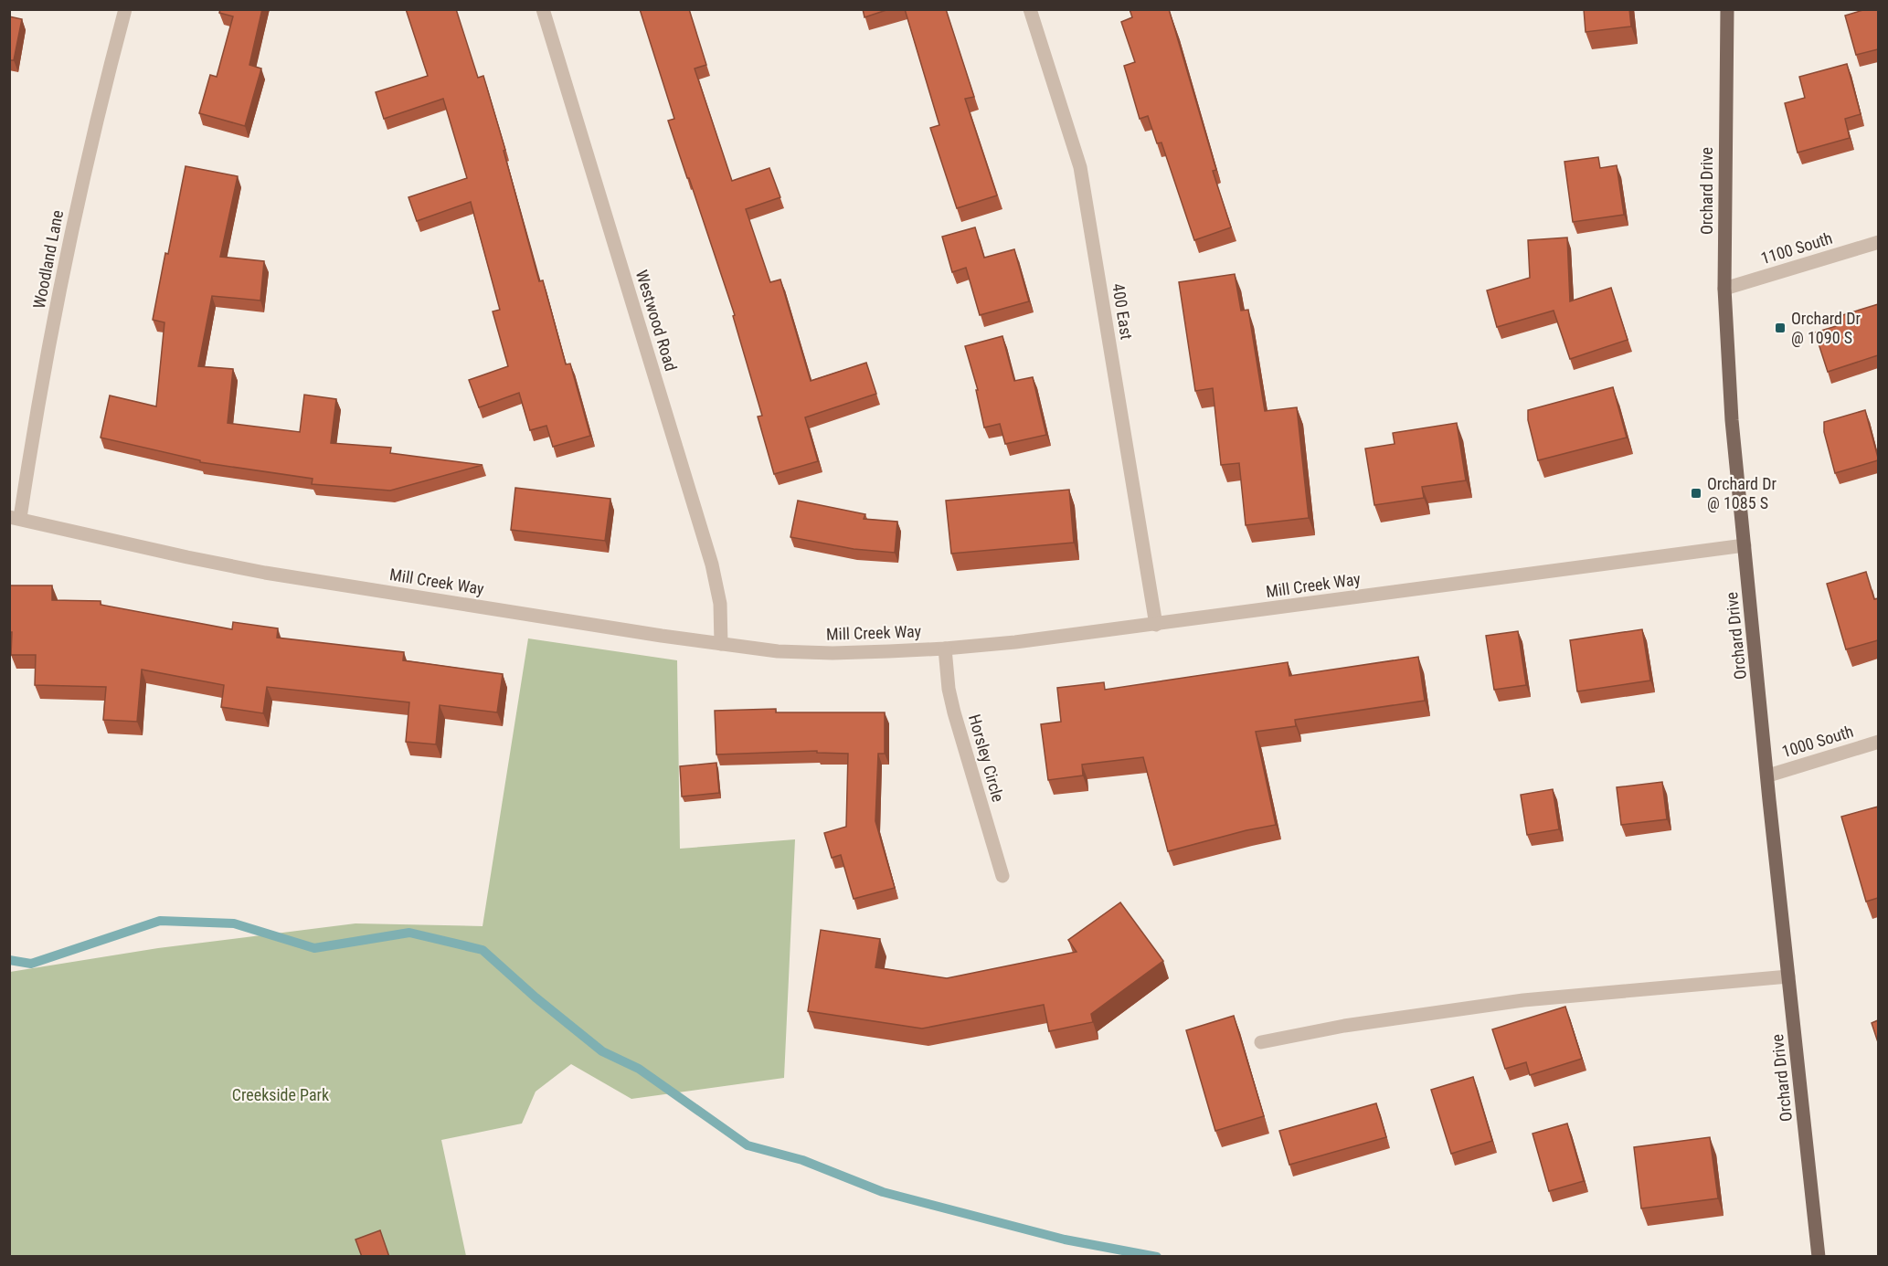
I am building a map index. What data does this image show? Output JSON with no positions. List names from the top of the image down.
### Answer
{
  "streets": {
    "main road": ["Orchard Drive"],
    "street": [
      "1100 South",
      "Woodland Lane",
      "400 East",
      "Westwood Road",
      "Mill Creek Way",
      "1000 South",
      "Horsley Circle"
    ]
  },
  "crossings": [
    ["Orchard Drive", "1100 South"],
    ["Orchard Drive", "Mill Creek Way"],
    ["Orchard Drive", "1000 South"],
    ["Woodland Lane", "Mill Creek Way"],
    ["400 East", "Mill Creek Way"],
    ["Westwood Road", "Mill Creek Way"],
    ["Mill Creek Way", "Horsley Circle"]
  ],
  "parks": ["Creekside Park"],
  "places": {
    "transit": ["Orchard Dr @ 1090 S", "Orchard Dr @ 1085 S"]
  }
}
